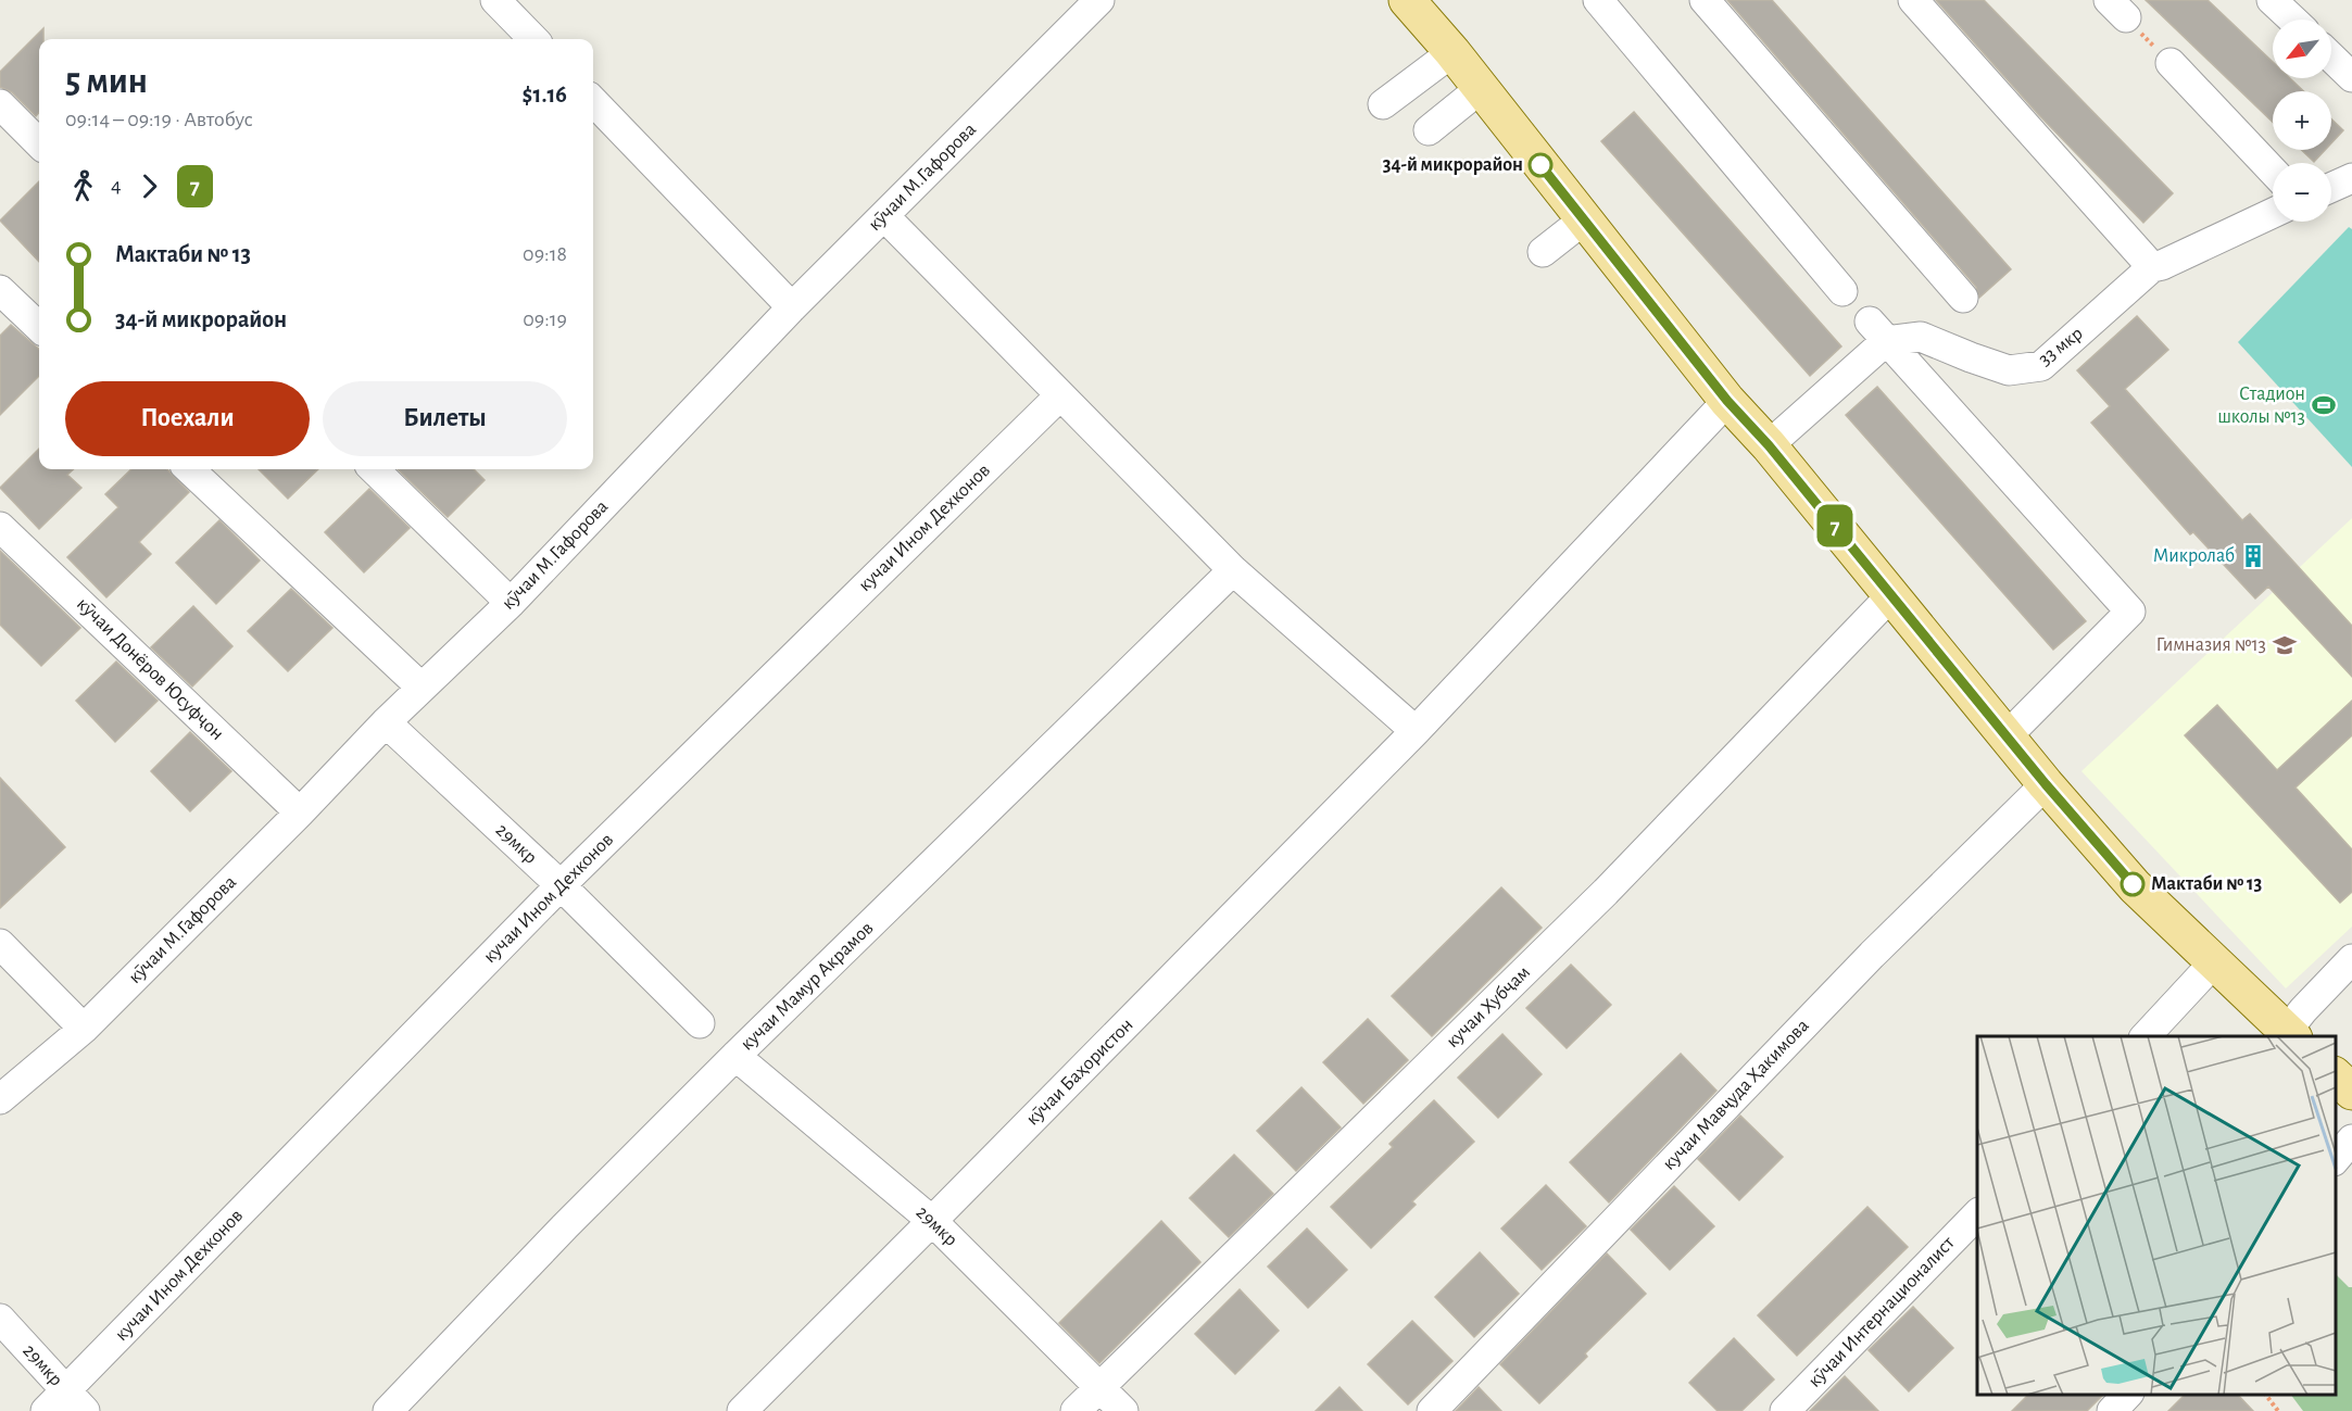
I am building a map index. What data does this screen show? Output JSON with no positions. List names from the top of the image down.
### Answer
{
  "streets": {
    "street": [
      "кӯчаи М.Гафорова",
      "33 мкр",
      "кучаи Ином Дехконов",
      "кӯчаи Донёров Юсуфҷон",
      "29мкр",
      "кучаи Мамур Акрамов",
      "кучаи Хубҷам",
      "кӯчаи Баҳористон",
      "кучаи Мавҷуда Ҳакимова",
      "кӯчаи Интернационалист"
    ]
  },
  "crossings": [
    ["кӯчаи М.Гафорова", "кӯчаи Донёров Юсуфҷон"],
    ["кӯчаи М.Гафорова", "29мкр"],
    ["кучаи Ином Дехконов", "29мкр"],
    ["29мкр", "кучаи Мамур Акрамов"],
    ["29мкр", "кучаи Хубҷам"],
    ["29мкр", "кӯчаи Баҳористон"]
  ],
  "places": {
    "other": ["34-й микрорайон", "Мактаби № 13"],
    "sports": ["Стадион школы №13"],
    "building": ["Микролаб"],
    "school or university": ["Гимназия №13"]
  },
  "lines": ["bus line 7"],
  "north": "bottom left",
  "page": {
    "on_map": "7",
    "map_buttons": ["+", "−"],
    "heading": ["5 мин", "09:14 – 09:19 · Автобус", "$1.16"],
    "legs": ["4", "7"],
    "list": [
      {
        "name": "Мактаби № 13",
        "value": "09:18"
      },
      {
        "name": "34-й микрорайон",
        "value": "09:19"
      }
    ],
    "buttons": ["Поехали", "Билеты"]
  }
}
